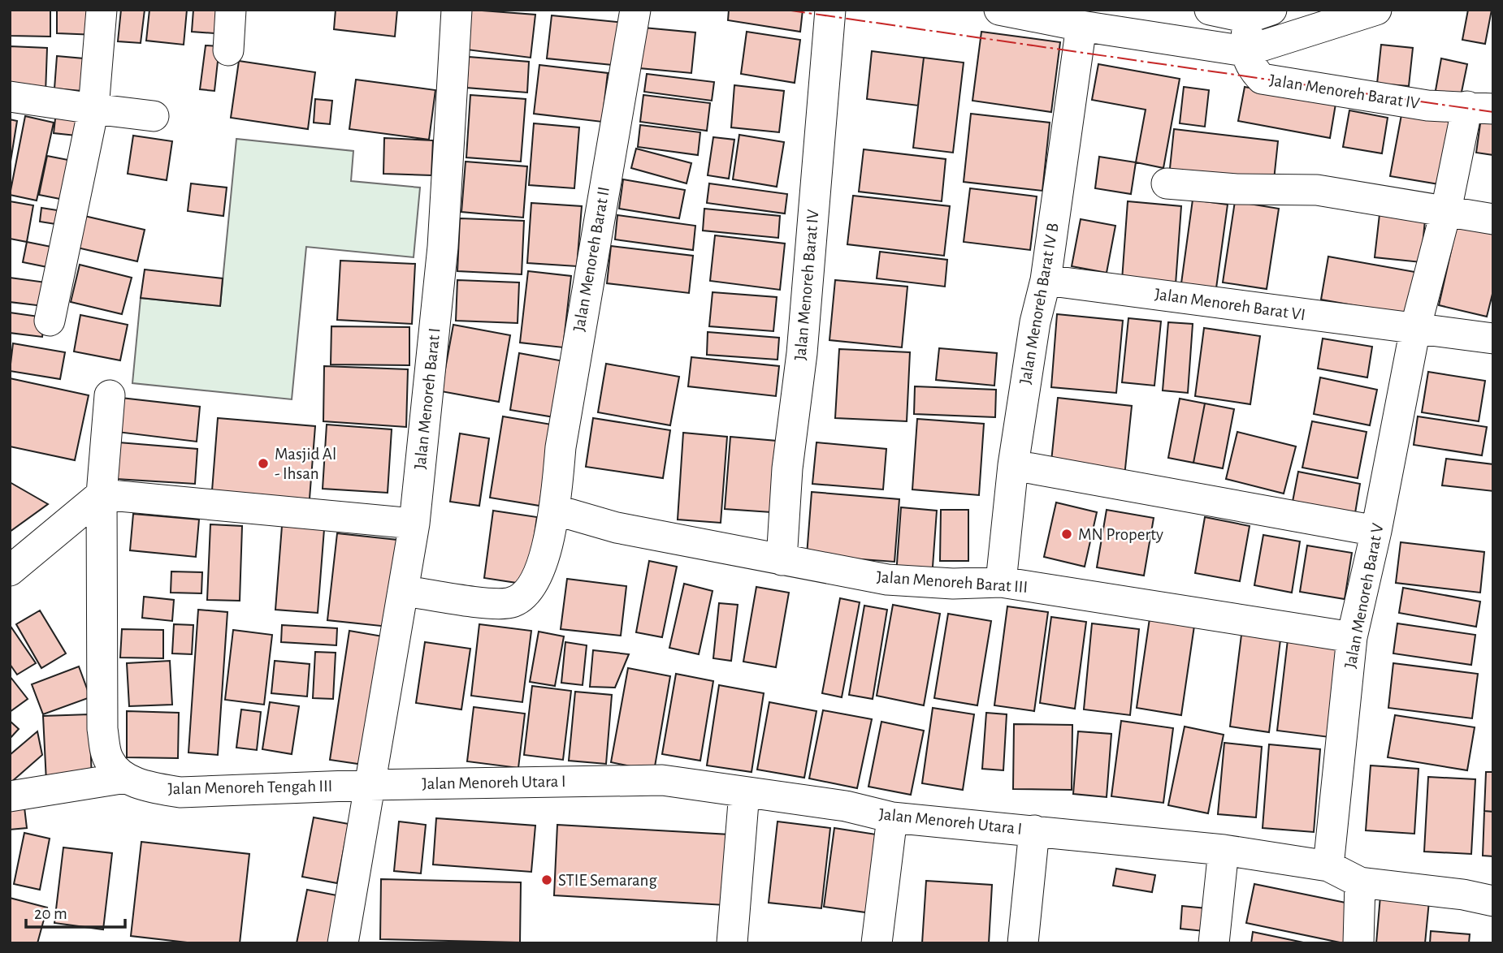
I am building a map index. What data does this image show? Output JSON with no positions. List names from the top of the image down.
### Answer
{
  "streets": {
    "street": [
      "Jalan Menoreh Barat IV",
      "Jalan Menoreh Barat II",
      "Jalan Menoreh Barat IV B",
      "Jalan Menoreh Barat VI",
      "Jalan Menoreh Barat I",
      "Jalan Menoreh Barat III",
      "Jalan Menoreh Barat V",
      "Jalan Menoreh Utara I",
      "Jalan Menoreh Tengah III"
    ]
  },
  "crossings": [
    ["Jalan Menoreh Barat IV", "Jalan Menoreh Barat III"],
    ["Jalan Menoreh Barat II", "Jalan Menoreh Barat I"],
    ["Jalan Menoreh Barat II", "Jalan Menoreh Barat III"],
    ["Jalan Menoreh Barat IV B", "Jalan Menoreh Barat VI"],
    ["Jalan Menoreh Barat IV B", "Jalan Menoreh Barat III"],
    ["Jalan Menoreh Barat VI", "Jalan Menoreh Barat V"],
    ["Jalan Menoreh Barat I", "Jalan Menoreh Utara I"],
    ["Jalan Menoreh Barat I", "Jalan Menoreh Tengah III"],
    ["Jalan Menoreh Barat III", "Jalan Menoreh Barat V"],
    ["Jalan Menoreh Barat V", "Jalan Menoreh Utara I"],
    ["Jalan Menoreh Utara I", "Jalan Menoreh Tengah III"]
  ],
  "places": ["Masjid Al - Ihsan", "MN Property", "STIE Semarang"],
  "scale_bar": "20 m"
}
